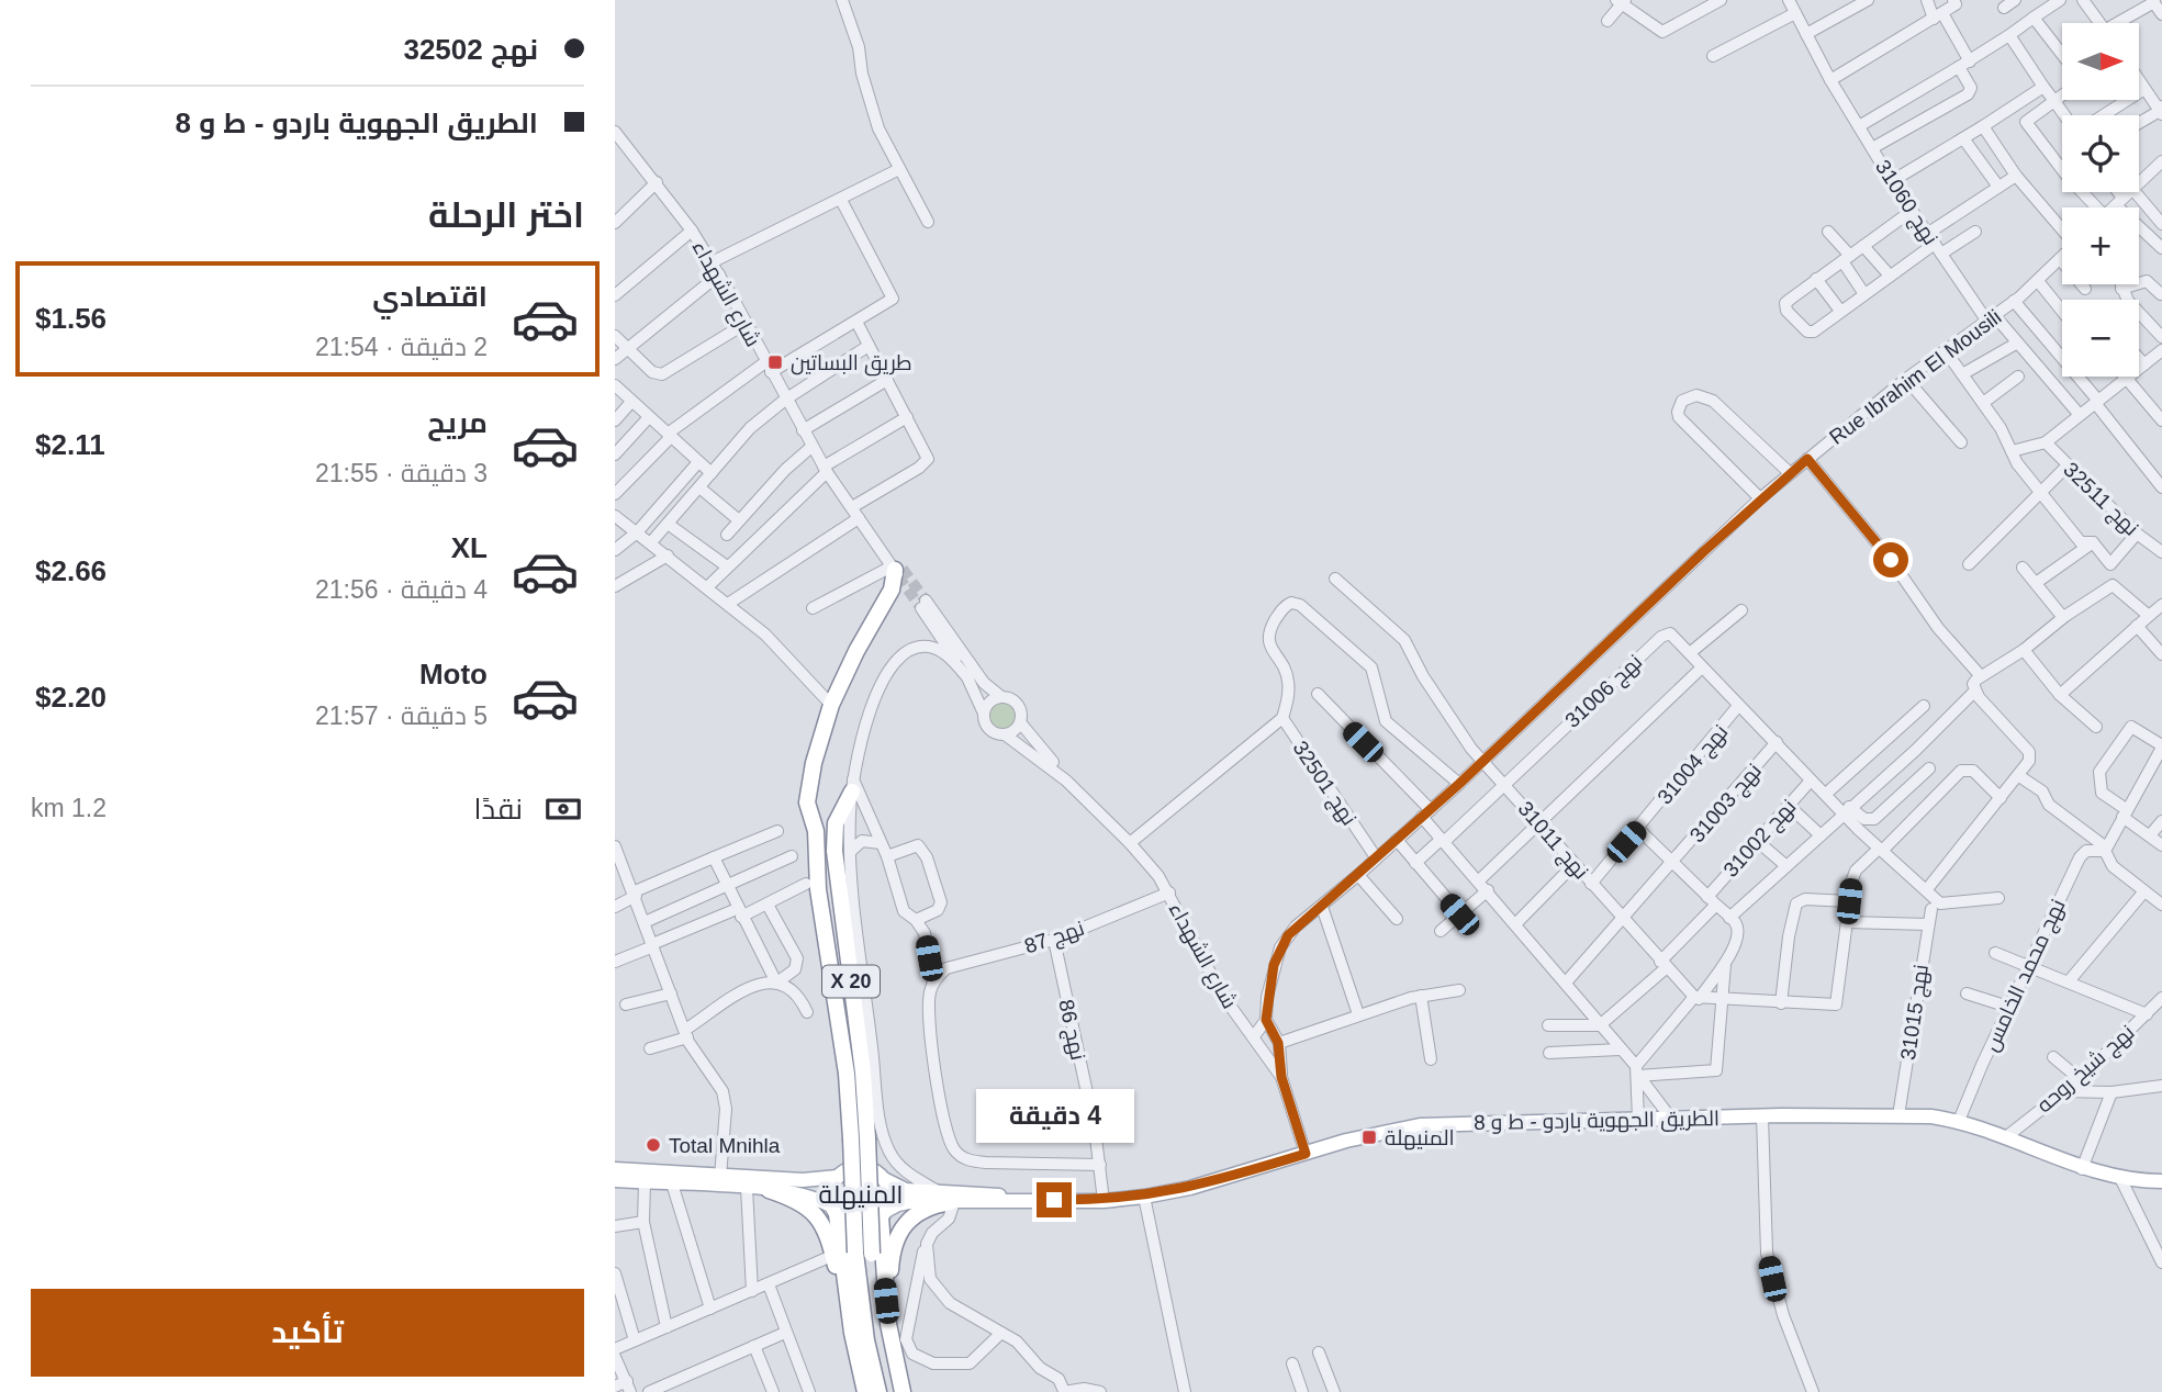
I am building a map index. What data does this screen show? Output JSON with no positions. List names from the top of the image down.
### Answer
{
  "streets": {
    "highway": ["X 20"],
    "main road": ["الطريق الجهوية باردو - ط و 8"],
    "street": [
      "نهج 31060",
      "شارع الشهداء",
      "Rue Ibrahim El Mousili",
      "نهج 32511",
      "نهج 31006",
      "نهج 31004",
      "نهج 32501",
      "نهج 31003",
      "نهج 31002",
      "نهج 31011",
      "نهج 87",
      "نهج محمد الخامس",
      "نهج 31015",
      "نهج 86",
      "نهج شيخ روحه"
    ]
  },
  "crossings": [
    ["نهج 31060", "Rue Ibrahim El Mousili"],
    ["شارع الشهداء", "نهج 87"],
    ["شارع الشهداء", "الطريق الجهوية باردو - ط و 8"],
    ["Rue Ibrahim El Mousili", "نهج 32501"],
    ["Rue Ibrahim El Mousili", "نهج 31011"],
    ["نهج 31006", "نهج 31004"],
    ["نهج 31006", "نهج 31003"],
    ["نهج 31006", "نهج 31002"],
    ["نهج 31006", "نهج 31011"],
    ["نهج 31004", "نهج 31011"],
    ["نهج 31003", "نهج 31011"],
    ["نهج 31002", "نهج 31011"],
    ["نهج 87", "نهج 86"],
    ["نهج محمد الخامس", "الطريق الجهوية باردو - ط و 8"],
    ["X 20", "الطريق الجهوية باردو - ط و 8"],
    ["نهج 31015", "الطريق الجهوية باردو - ط و 8"],
    ["نهج 86", "الطريق الجهوية باردو - ط و 8"],
    ["نهج شيخ روحه", "الطريق الجهوية باردو - ط و 8"]
  ],
  "districts": ["المنيهلة"],
  "places": {
    "transit": ["طريق البساتين", "المنيهلة"],
    "other": ["Total Mnihla"]
  },
  "north": "right",
  "page": {
    "banner": ["نهج 32502", "الطريق الجهوية باردو - ط و 8"],
    "map_buttons": ["+", "−"],
    "heading": "اختر الرحلة",
    "list": [
      {
        "name": "اقتصادي",
        "note": "2 دقيقة · 21:54",
        "value": "$1.56"
      },
      {
        "name": "مريح",
        "note": "3 دقيقة · 21:55",
        "value": "$2.11"
      },
      {
        "name": "XL",
        "note": "4 دقيقة · 21:56",
        "value": "$2.66"
      },
      {
        "name": "Moto",
        "note": "5 دقيقة · 21:57",
        "value": "$2.20"
      }
    ],
    "pay": ["نقدًا", "1.2 km"],
    "bubble": "4 دقيقة",
    "buttons": "تأكيد"
  }
}
